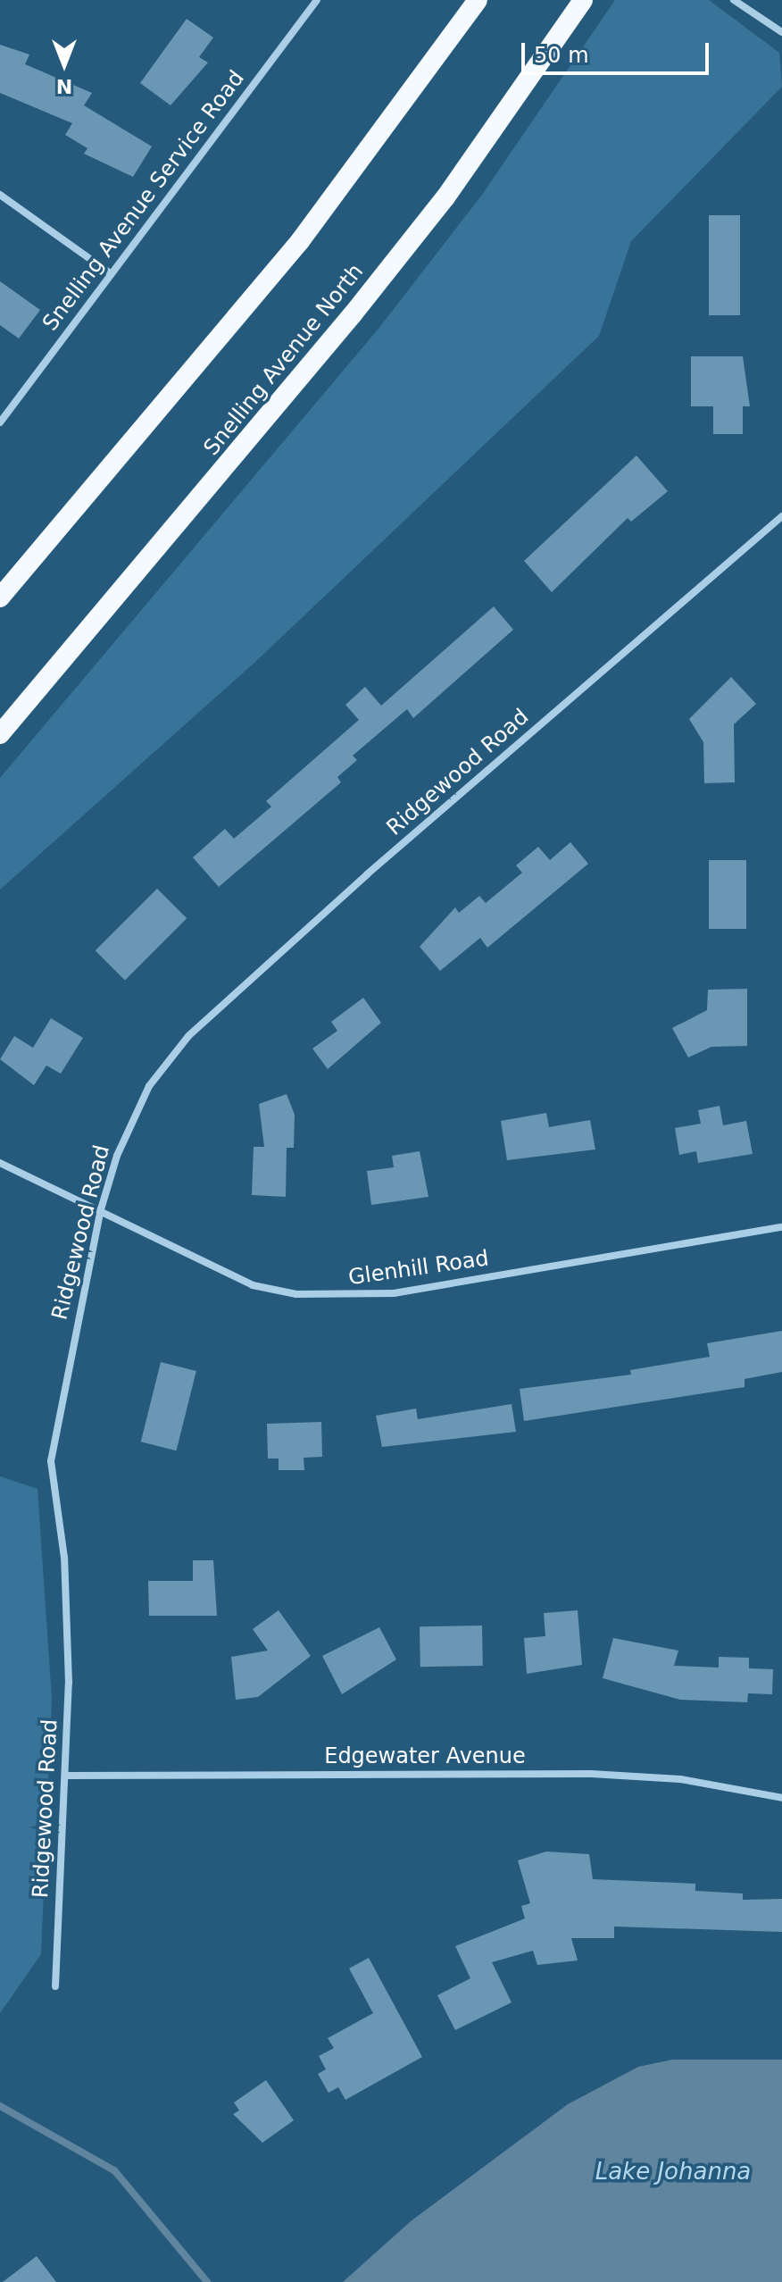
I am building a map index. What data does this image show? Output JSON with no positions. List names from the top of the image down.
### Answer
{
  "streets": {
    "highway": ["Snelling Avenue North"],
    "street": [
      "Snelling Avenue Service Road",
      "Ridgewood Road",
      "Glenhill Road",
      "Edgewater Avenue"
    ]
  },
  "crossings": [
    ["Ridgewood Road", "Glenhill Road"],
    ["Ridgewood Road", "Edgewater Avenue"]
  ],
  "water": ["Lake Johanna"],
  "scale_bar": "50 m",
  "north": "bottom"
}
